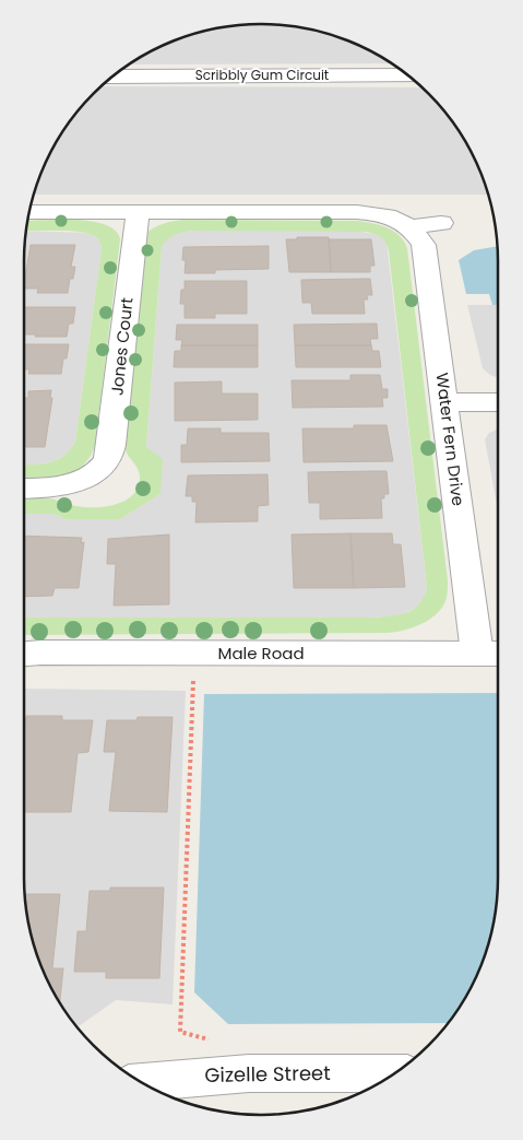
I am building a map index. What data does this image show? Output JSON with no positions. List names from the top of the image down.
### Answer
{
  "streets": {
    "street": [
      "Scribbly Gum Circuit",
      "Jones Court",
      "Water Fern Drive",
      "Male Road",
      "Gizelle Street"
    ]
  },
  "crossings": [
    ["Water Fern Drive", "Male Road"]
  ]
}
